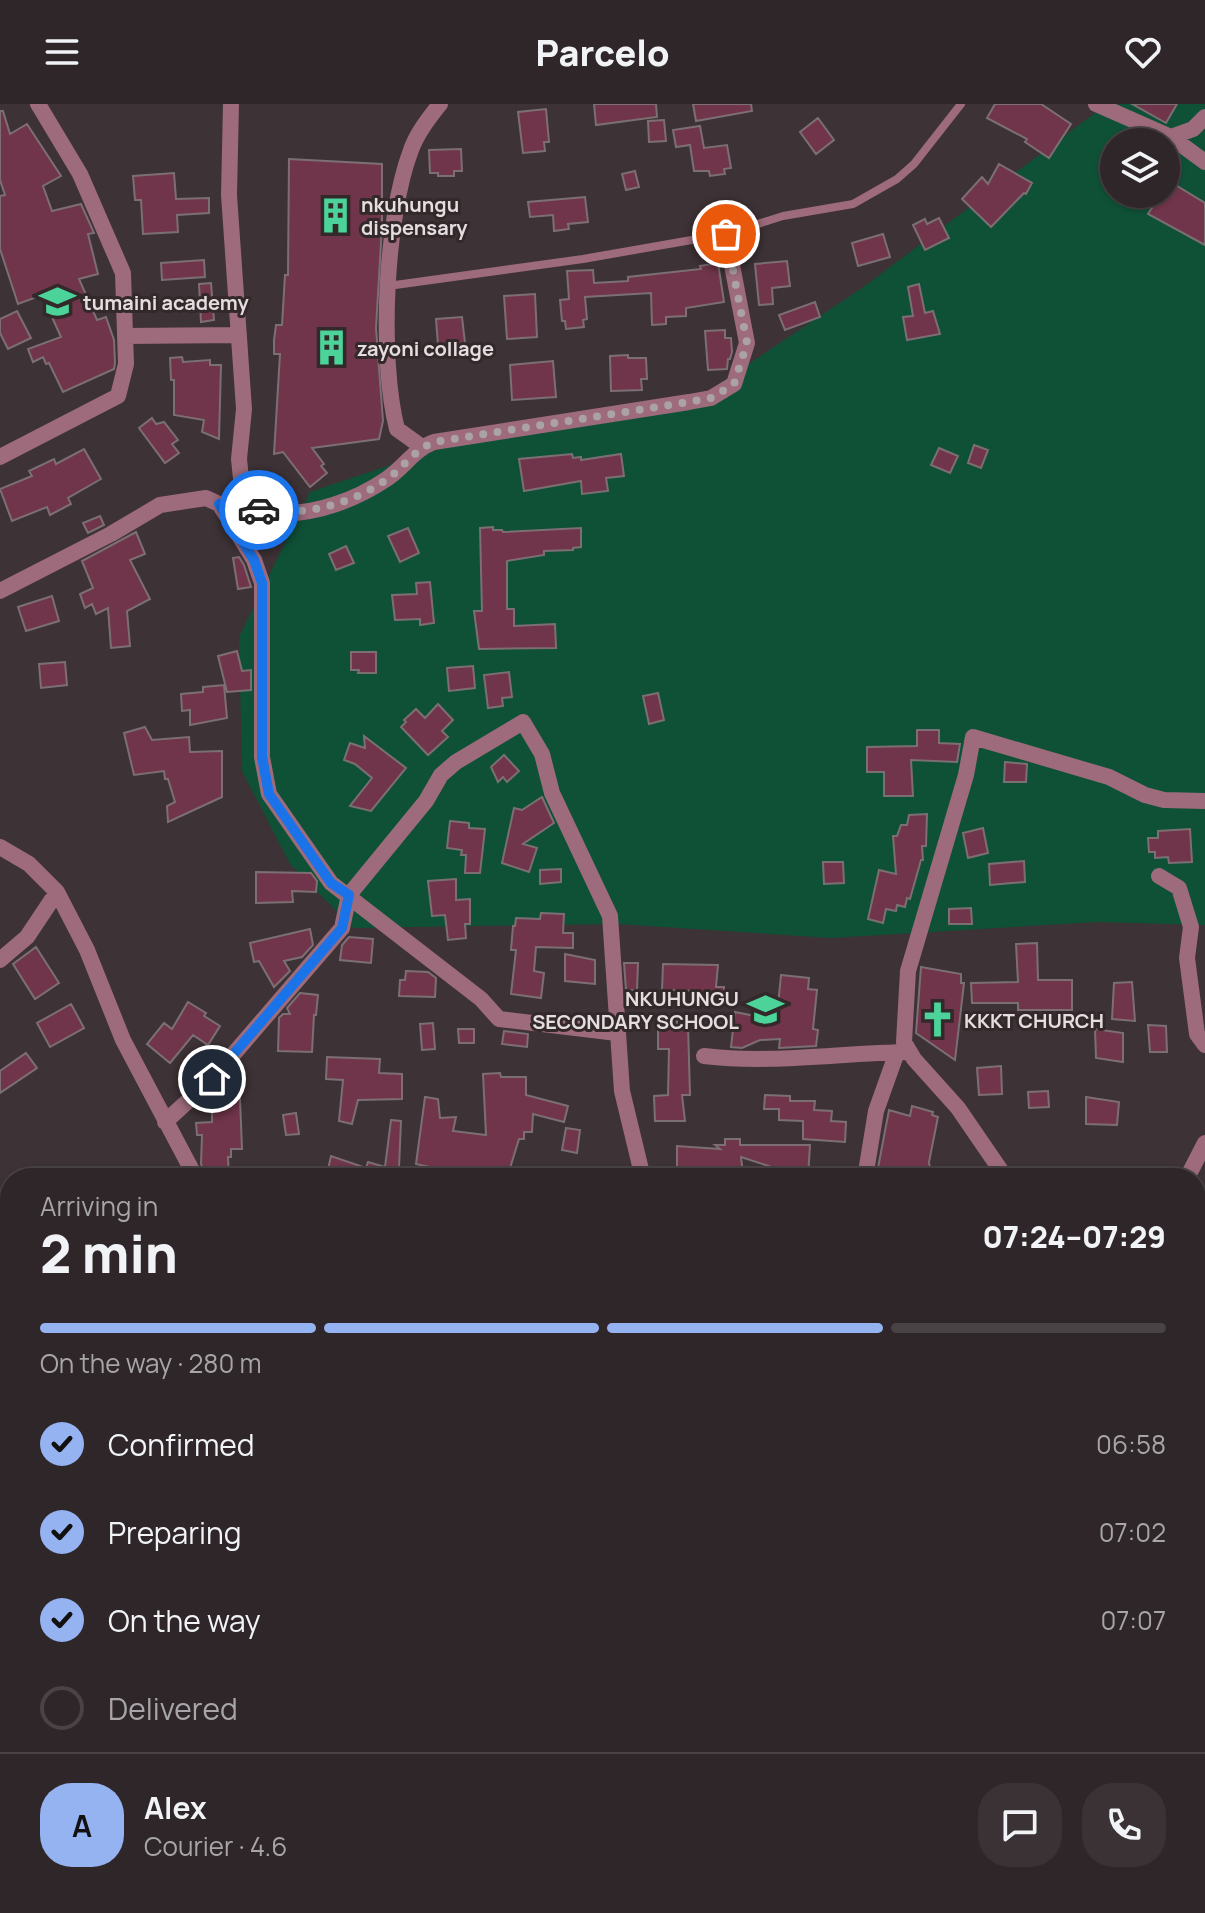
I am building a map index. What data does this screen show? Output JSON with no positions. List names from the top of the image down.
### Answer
{
  "places": {
    "building": ["nkuhungu dispensary", "zayoni collage"],
    "school or university": ["tumaini academy", "NKUHUNGU SECONDARY SCHOOL"],
    "church": ["KKKT CHURCH"]
  },
  "page": {
    "header": "Parcelo",
    "heading": ["2 min", "Arriving in", "07:24–07:29"],
    "panel": ["Alex", "Courier · 4.6"],
    "bar": "On the way · 280 m",
    "list": [
      ["Confirmed", "06:58"],
      ["Preparing", "07:02"],
      ["On the way", "07:07"],
      "Delivered"
    ],
    "round": "A"
  }
}
